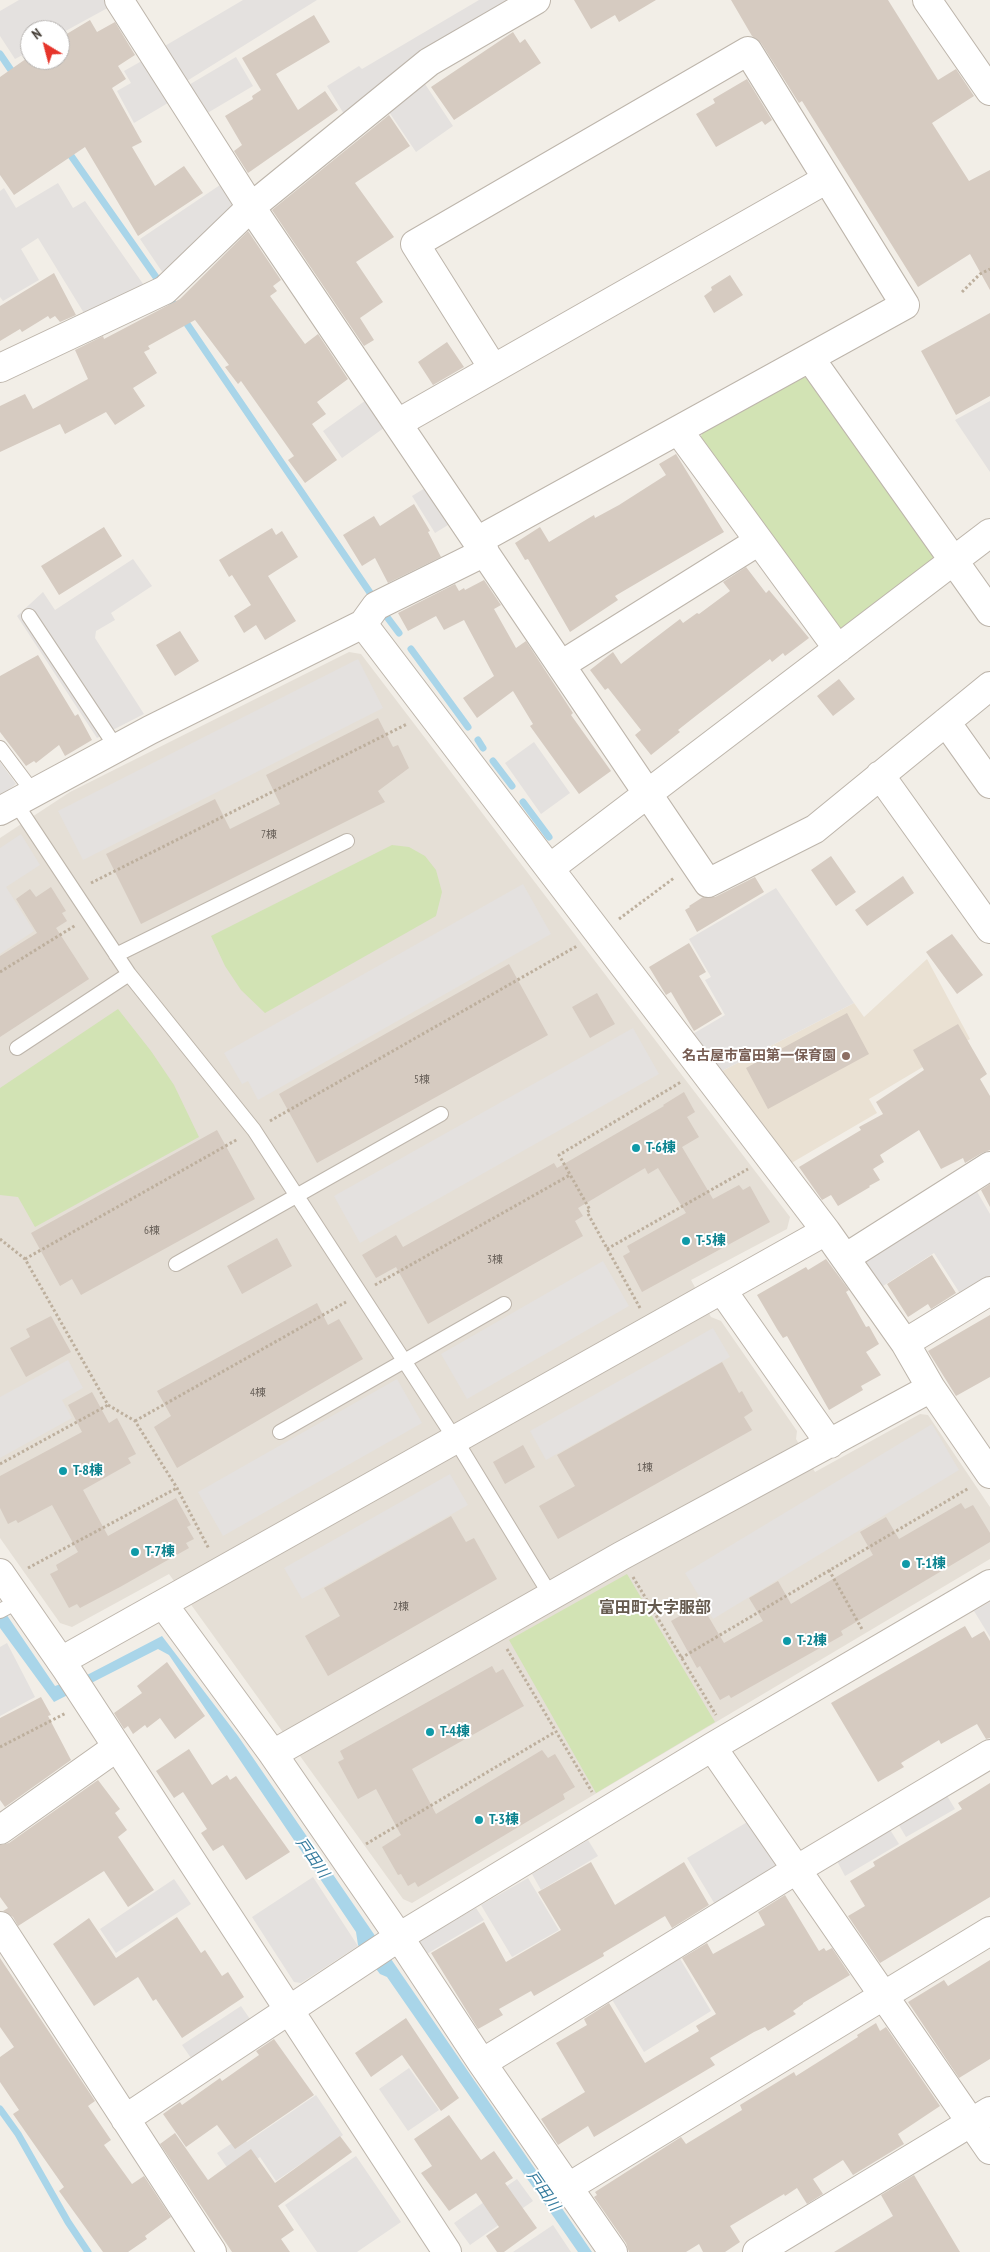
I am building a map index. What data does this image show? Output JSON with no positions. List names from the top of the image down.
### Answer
{
  "districts": ["富田町大字服部"],
  "water": ["戸田川"],
  "places": [
    "名古屋市富田第一保育園",
    "T-6棟",
    "T-5棟",
    "T-8棟",
    "T-7棟",
    "T-1棟",
    "T-2棟",
    "T-4棟",
    "T-3棟"
  ],
  "house_numbers": [
    "7棟",
    "5棟",
    "6棟",
    "3棟",
    "4棟",
    "1棟",
    "2棟"
  ],
  "north": "top left"
}
